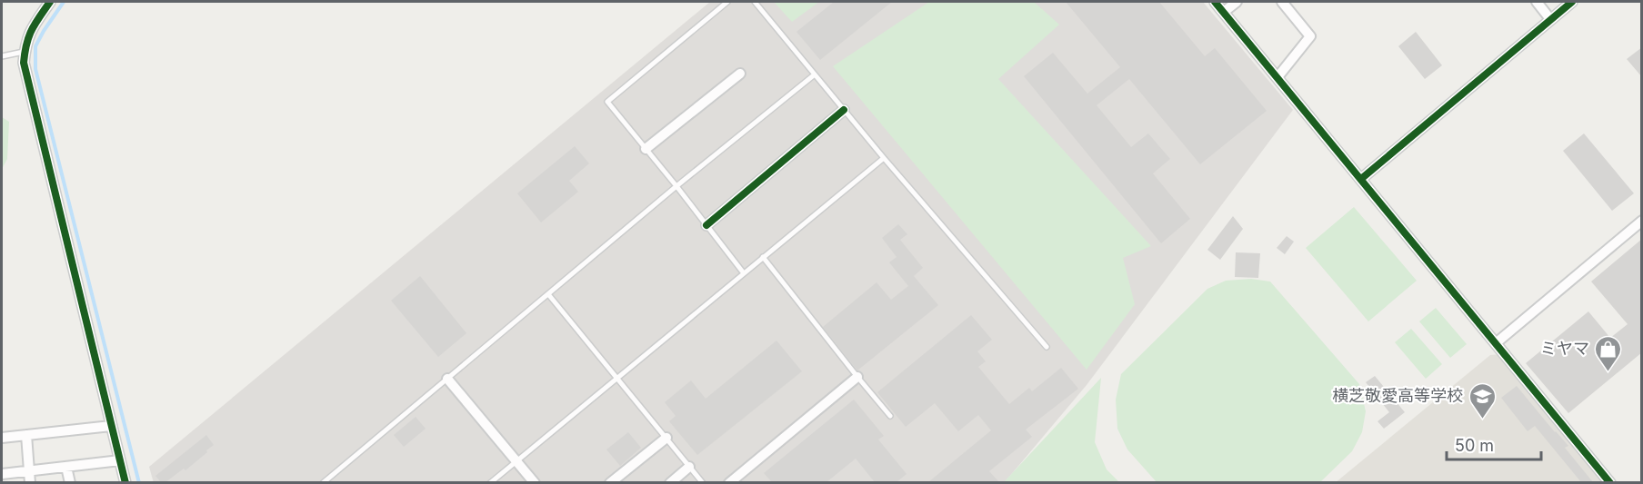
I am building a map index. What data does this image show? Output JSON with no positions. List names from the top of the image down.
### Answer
{
  "places": {
    "shop": ["ミヤマ"],
    "school or university": ["横芝敬愛高等学校"]
  },
  "scale_bar": "50 m"
}
